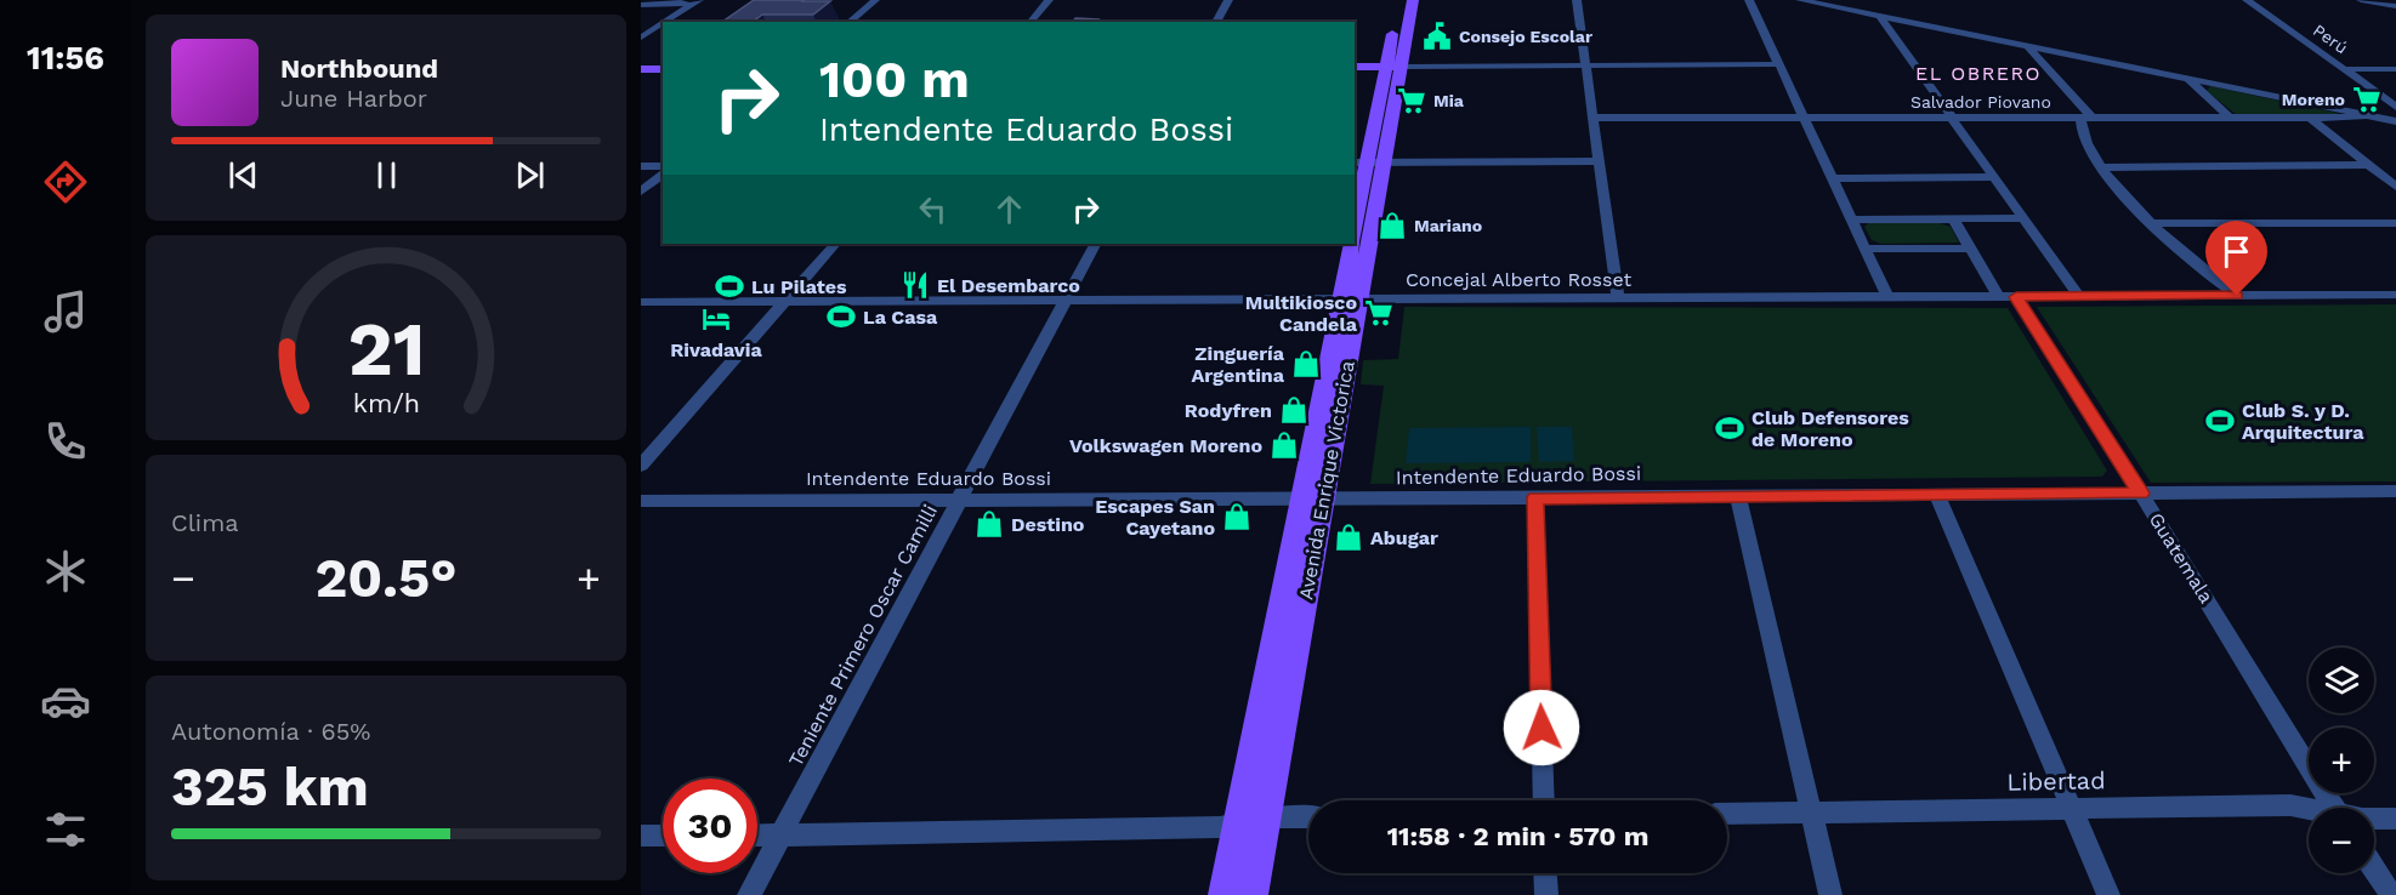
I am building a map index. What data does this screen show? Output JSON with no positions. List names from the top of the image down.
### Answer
{
  "streets": {
    "main road": ["Avenida Enrique Victorica"],
    "street": [
      "Perú",
      "Salvador Piovano",
      "Concejal Alberto Rosset",
      "Intendente Eduardo Bossi",
      "Guatemala",
      "Teniente Primero Oscar Camilli",
      "Libertad"
    ]
  },
  "crossings": [
    ["Concejal Alberto Rosset", "Avenida Enrique Victorica"],
    ["Concejal Alberto Rosset", "Guatemala"],
    ["Concejal Alberto Rosset", "Teniente Primero Oscar Camilli"],
    ["Intendente Eduardo Bossi", "Avenida Enrique Victorica"],
    ["Intendente Eduardo Bossi", "Guatemala"],
    ["Intendente Eduardo Bossi", "Teniente Primero Oscar Camilli"]
  ],
  "districts": ["EL OBRERO"],
  "places": {
    "public building": ["Consejo Escolar"],
    "supermarket": ["Moreno", "Mia", "Multikiosco Candela"],
    "shop": [
      "Mariano",
      "Zinguería Argentina",
      "Rodyfren",
      "Volkswagen Moreno",
      "Escapes San Cayetano",
      "Destino",
      "Abugar"
    ],
    "restaurant": ["El Desembarco"],
    "sports": [
      "Lu Pilates",
      "La Casa",
      "Club S. y D. Arquitectura",
      "Club Defensores de Moreno"
    ],
    "hotel": ["Rivadavia"]
  },
  "page": {
    "tabs": "11:56",
    "turn": ["100 m", "Intendente Eduardo Bossi"],
    "song": ["Northbound", "June Harbor"],
    "tile": [
      "Clima",
      ["Autonomía · 65%", "325 km"]
    ],
    "heat": ["−", "20.5°", "+"],
    "map_buttons": ["+", "−"],
    "limit": "30",
    "trip": "11:58 · 2 min · 570 m",
    "gauge": ["21", "km/h"]
  }
}
